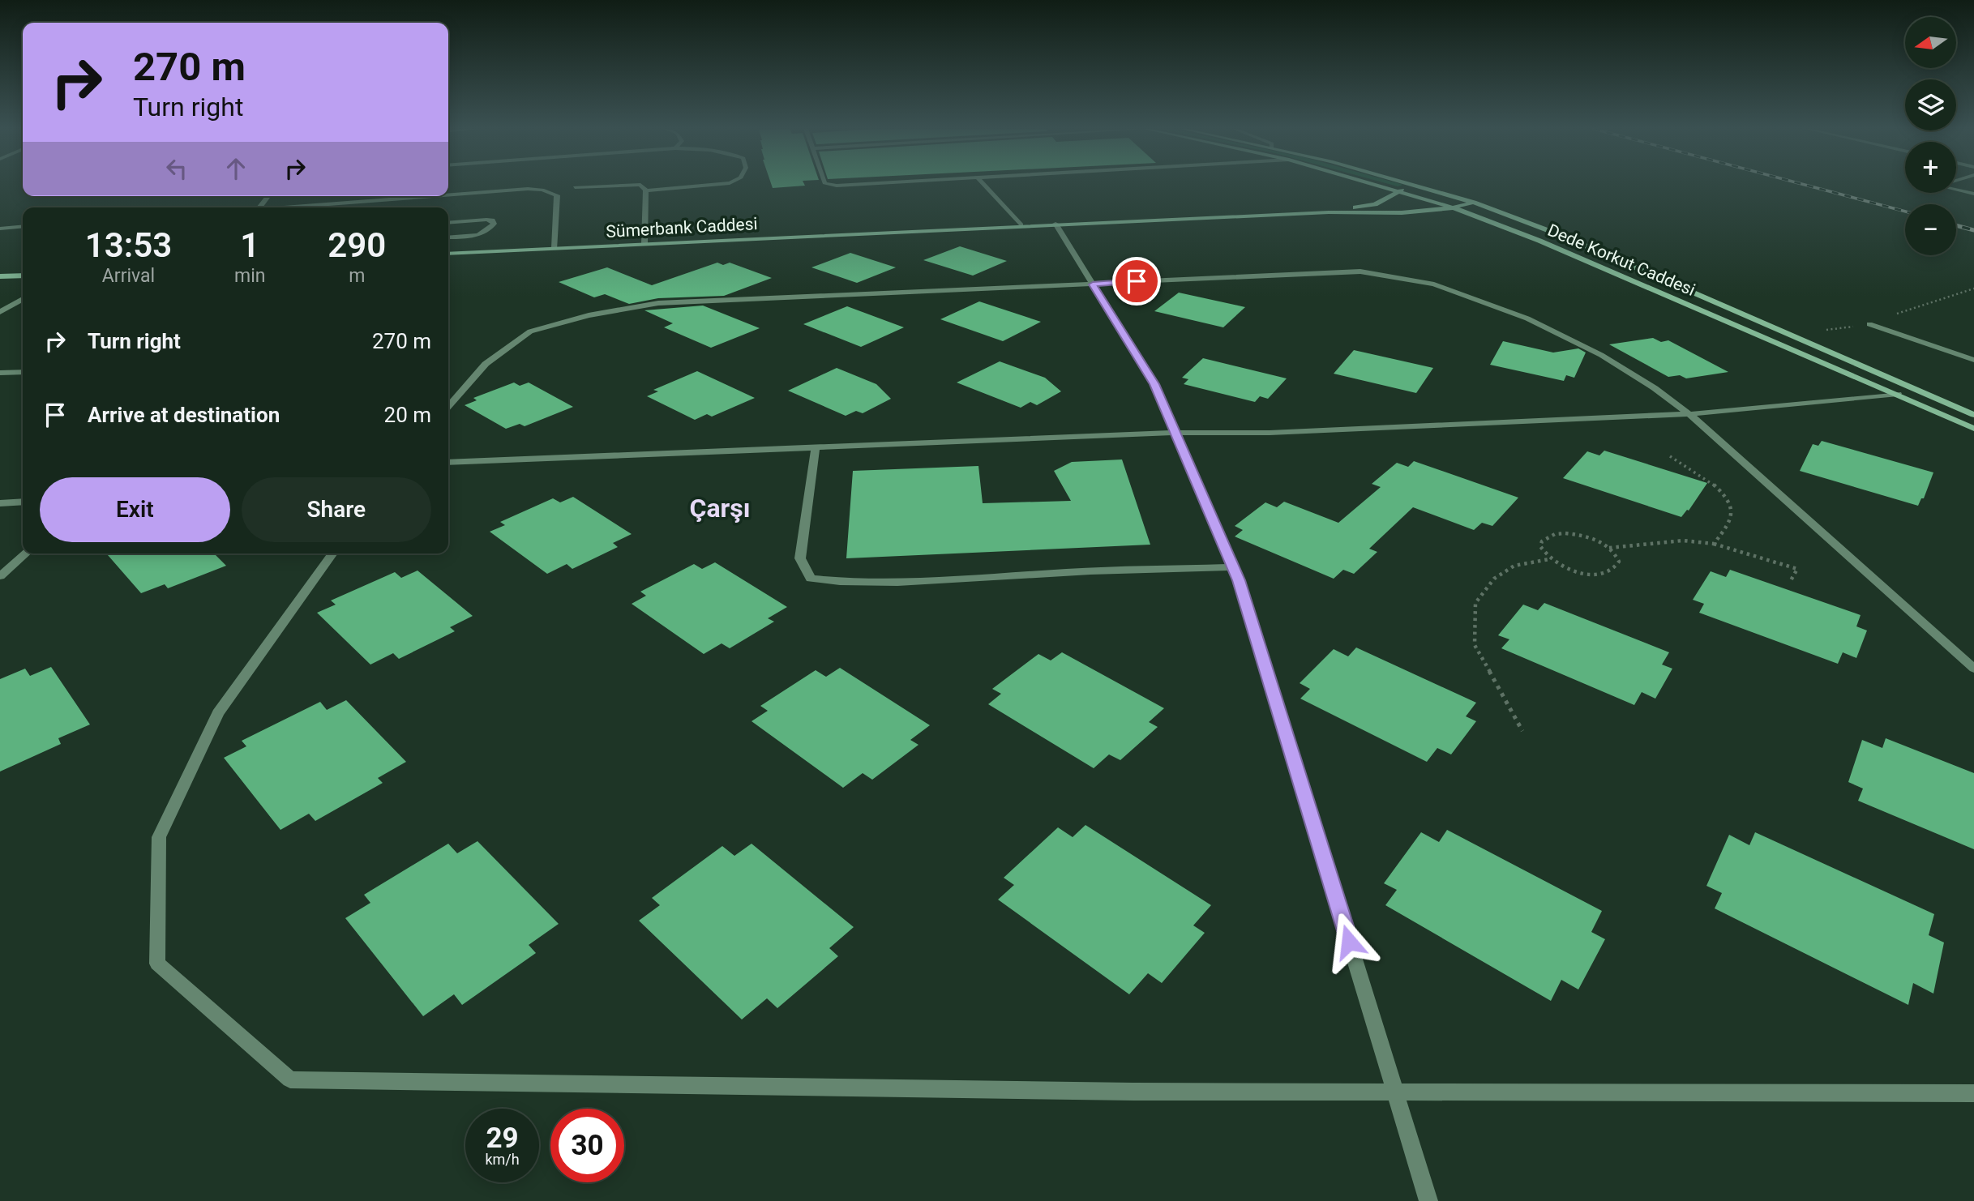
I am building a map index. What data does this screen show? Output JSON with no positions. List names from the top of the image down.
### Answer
{
  "streets": {
    "main road": ["Sümerbank Caddesi", "Dede Korkut Caddesi"]
  },
  "districts": ["Çarşı"],
  "north": "left",
  "page": {
    "map_buttons": ["+", "−"],
    "turn": ["270 m", "Turn right"],
    "eta": [
      "13:53",
      "Arrival",
      "1",
      "min",
      "290",
      "m"
    ],
    "list": [
      {
        "name": "Turn right",
        "value": "270 m"
      },
      {
        "name": "Arrive at destination",
        "value": "20 m"
      }
    ],
    "buttons": ["Exit", "Share"],
    "speed": "29 km/h",
    "limit": "30"
  }
}
